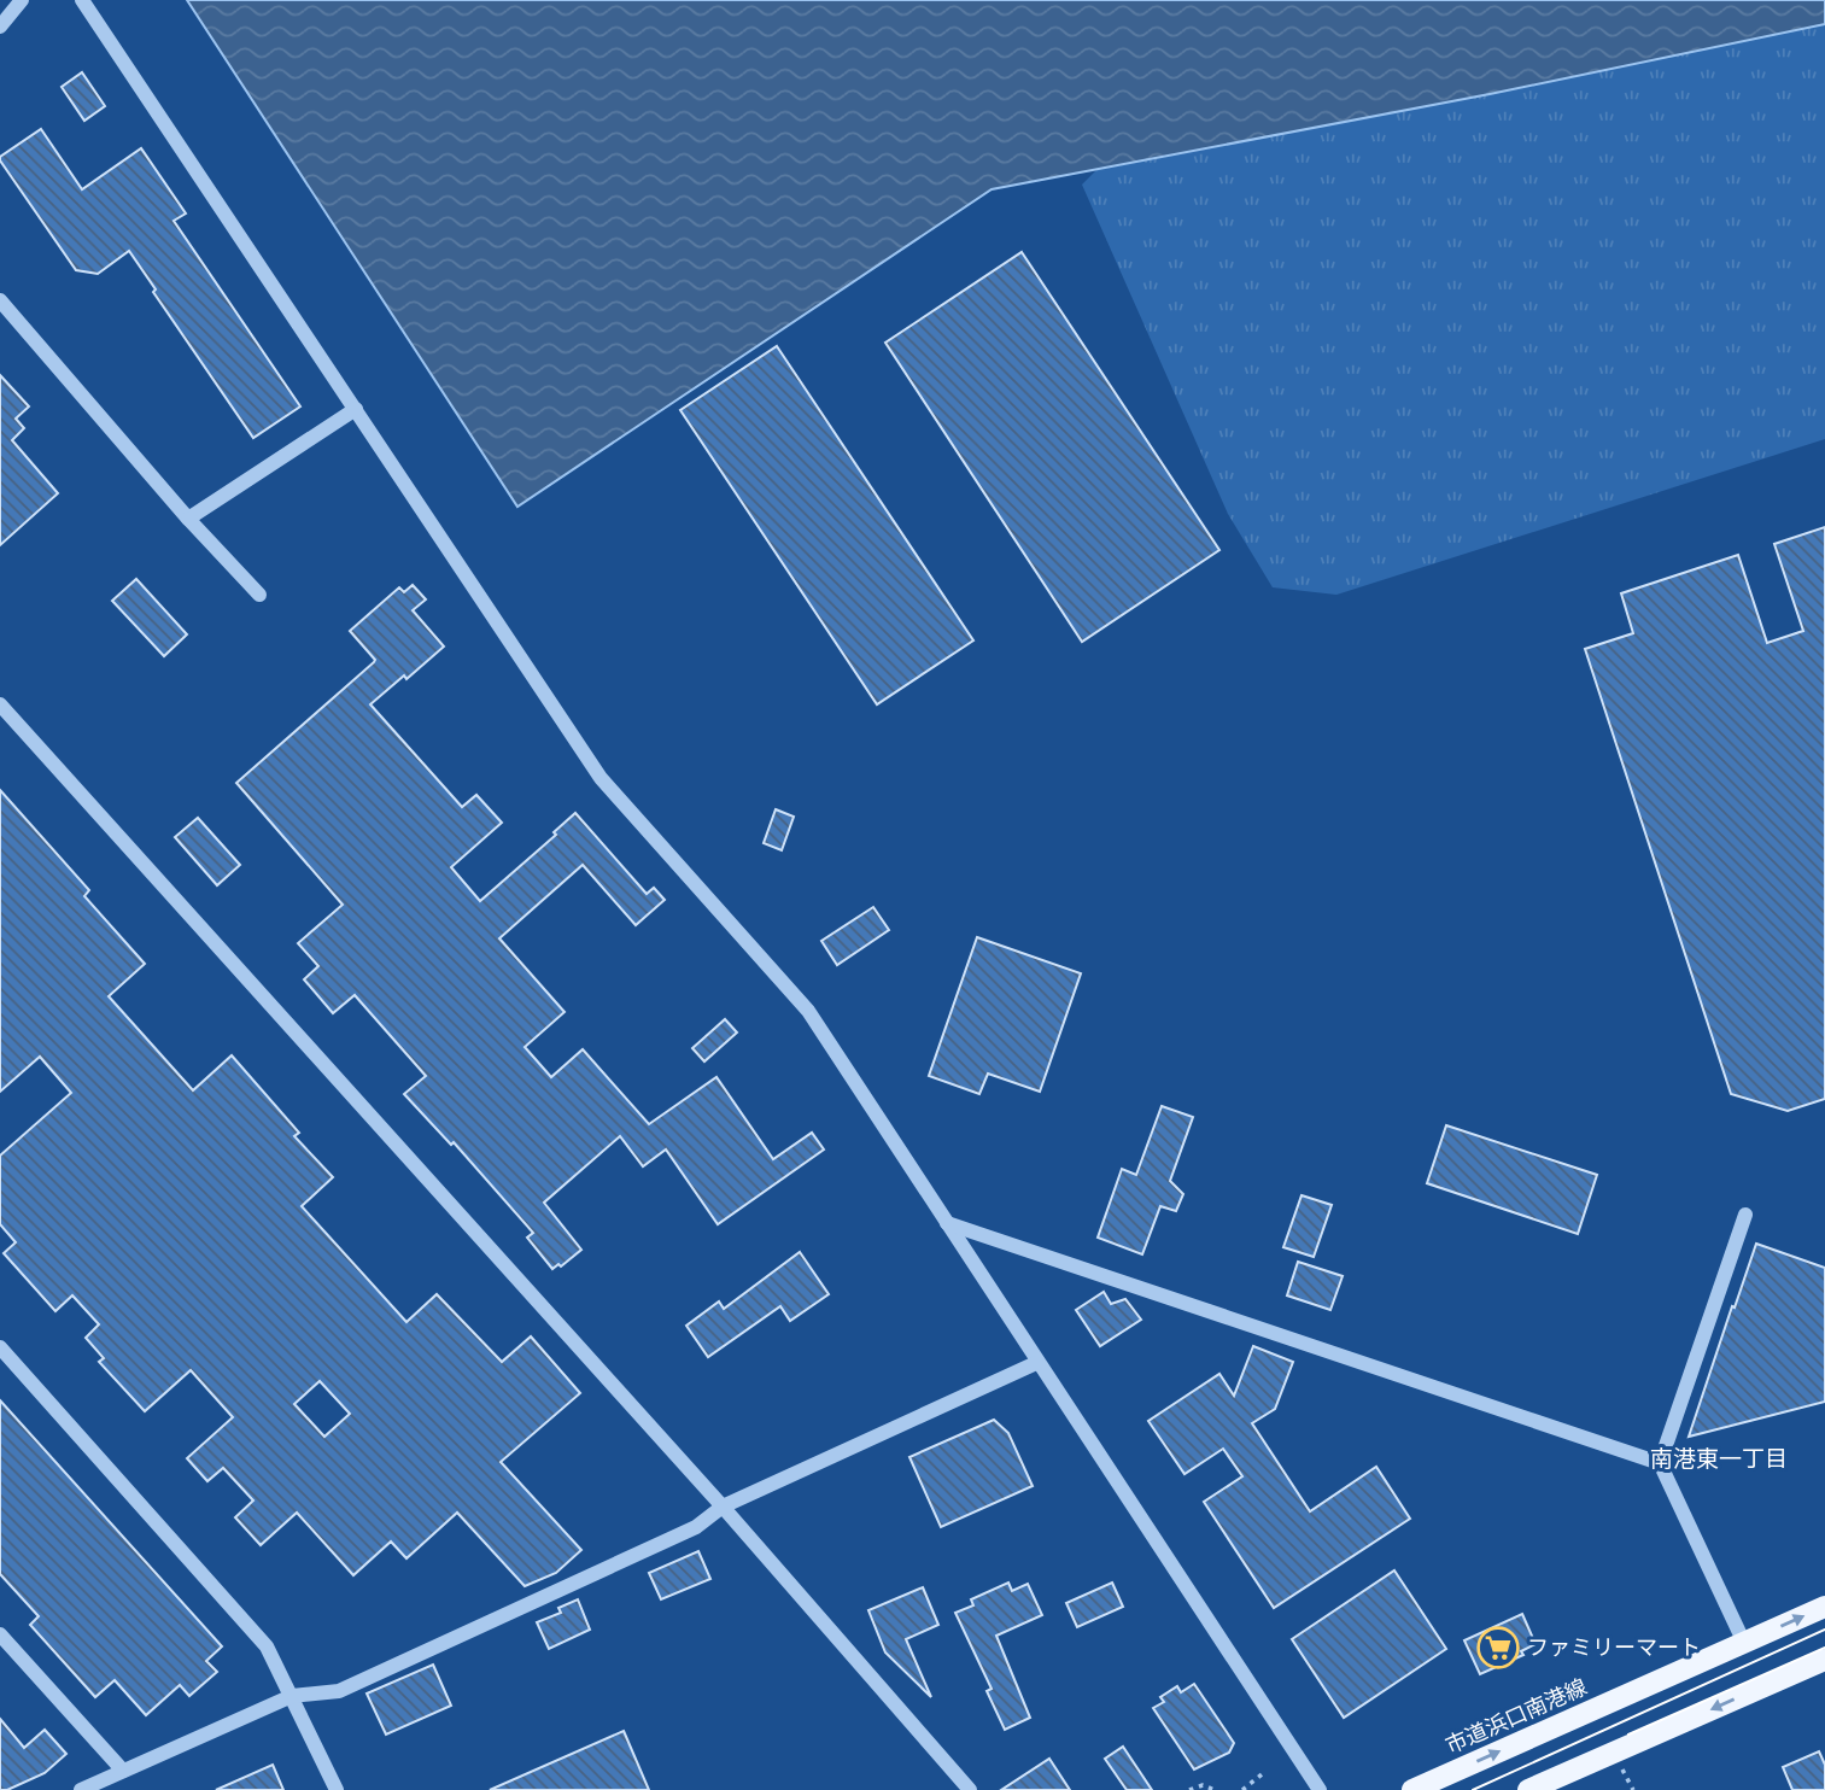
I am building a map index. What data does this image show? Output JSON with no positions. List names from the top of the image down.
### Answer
{
  "streets": {
    "main road": ["市道浜口南港線"]
  },
  "districts": ["南港東一丁目"],
  "places": {
    "supermarket": ["ファミリーマート"]
  }
}
